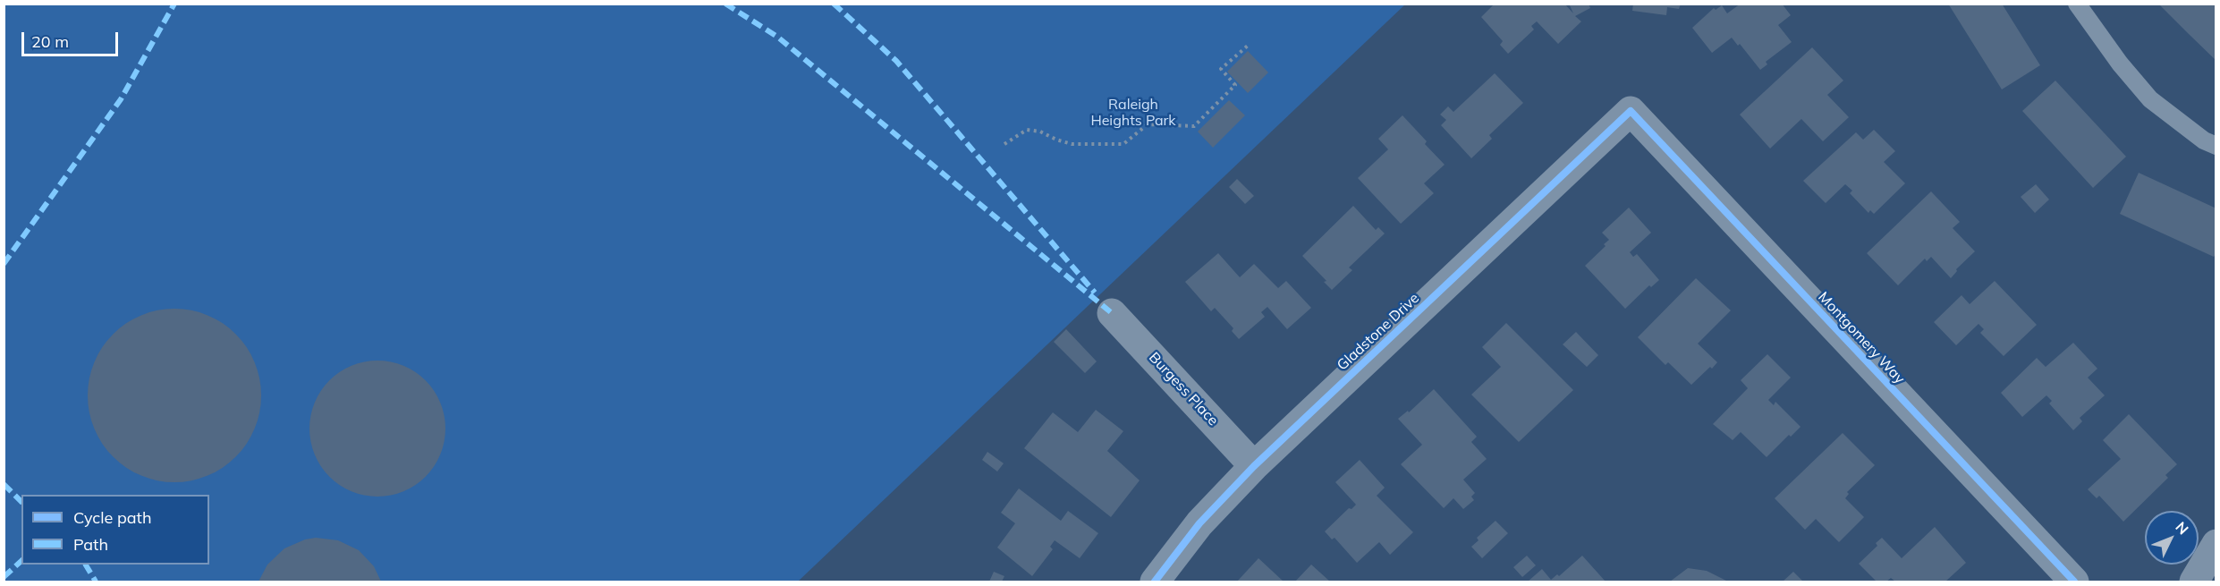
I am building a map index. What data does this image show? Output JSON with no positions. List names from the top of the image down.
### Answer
{
  "streets": {
    "street": ["Gladstone Drive", "Montgomery Way", "Burgess Place"]
  },
  "crossings": [
    ["Gladstone Drive", "Montgomery Way"],
    ["Gladstone Drive", "Burgess Place"]
  ],
  "parks": ["Raleigh Heights Park"],
  "legend": ["Cycle path", "Path"],
  "scale_bar": "20 m",
  "north": "top right"
}
